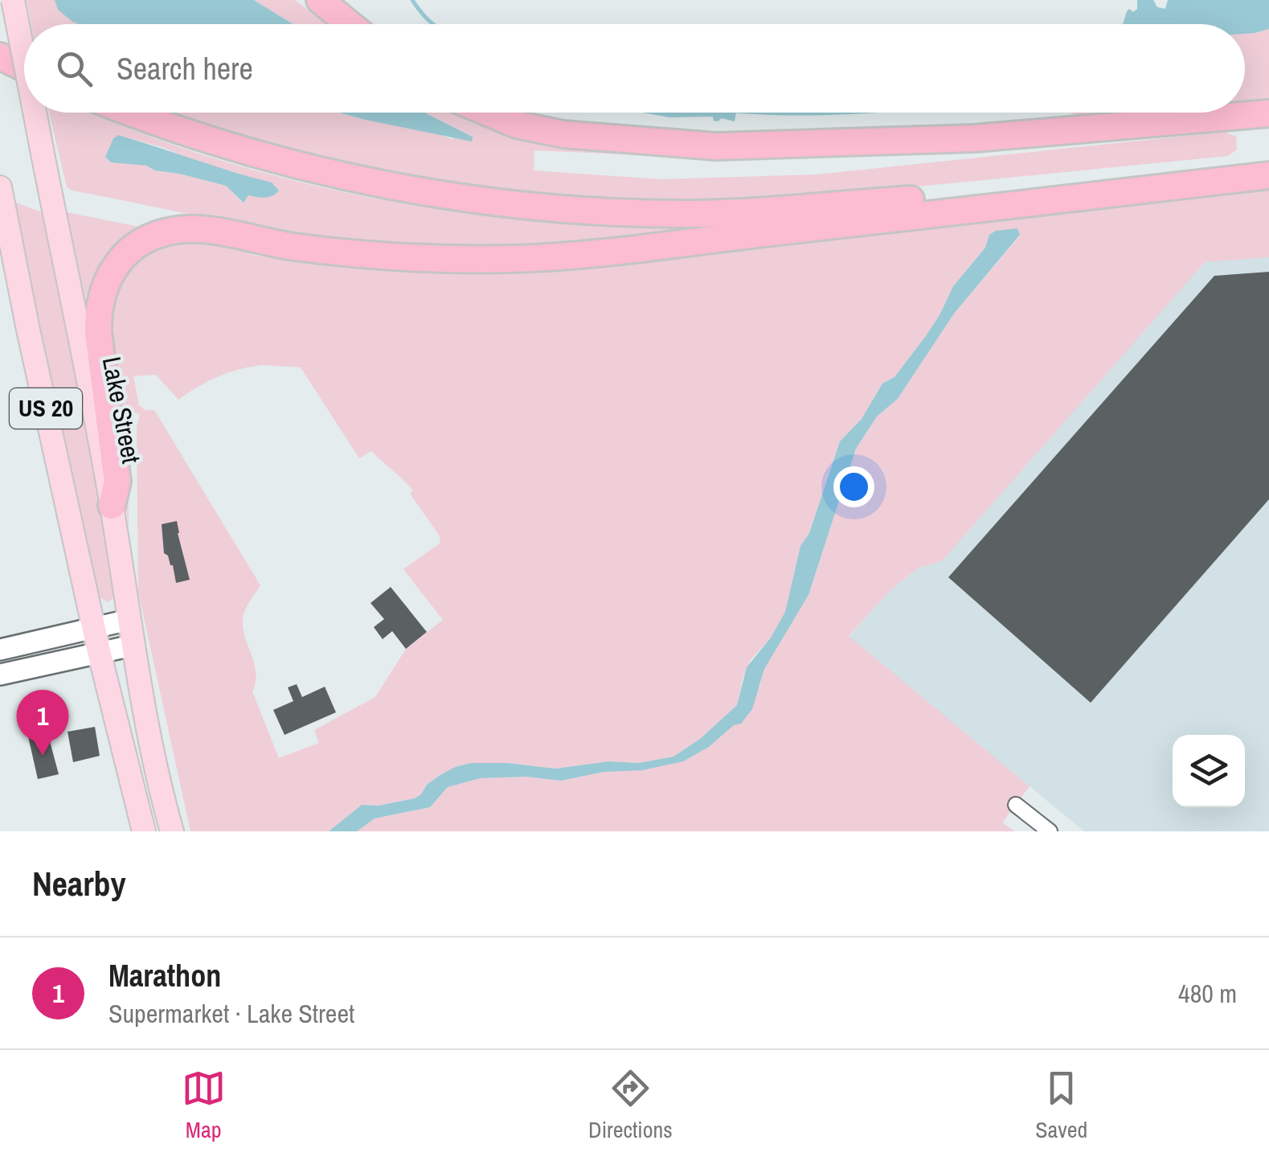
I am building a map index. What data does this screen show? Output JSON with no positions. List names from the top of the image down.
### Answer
{
  "streets": {
    "main road": ["US 20", "Lake Street"]
  },
  "page": {
    "search": "Search here",
    "pins": "1",
    "heading": "Nearby",
    "list": [
      {
        "mark": "1",
        "name": "Marathon",
        "note": "Supermarket · Lake Street",
        "value": "480 m"
      }
    ],
    "nav": ["Map", "Directions", "Saved"]
  }
}
